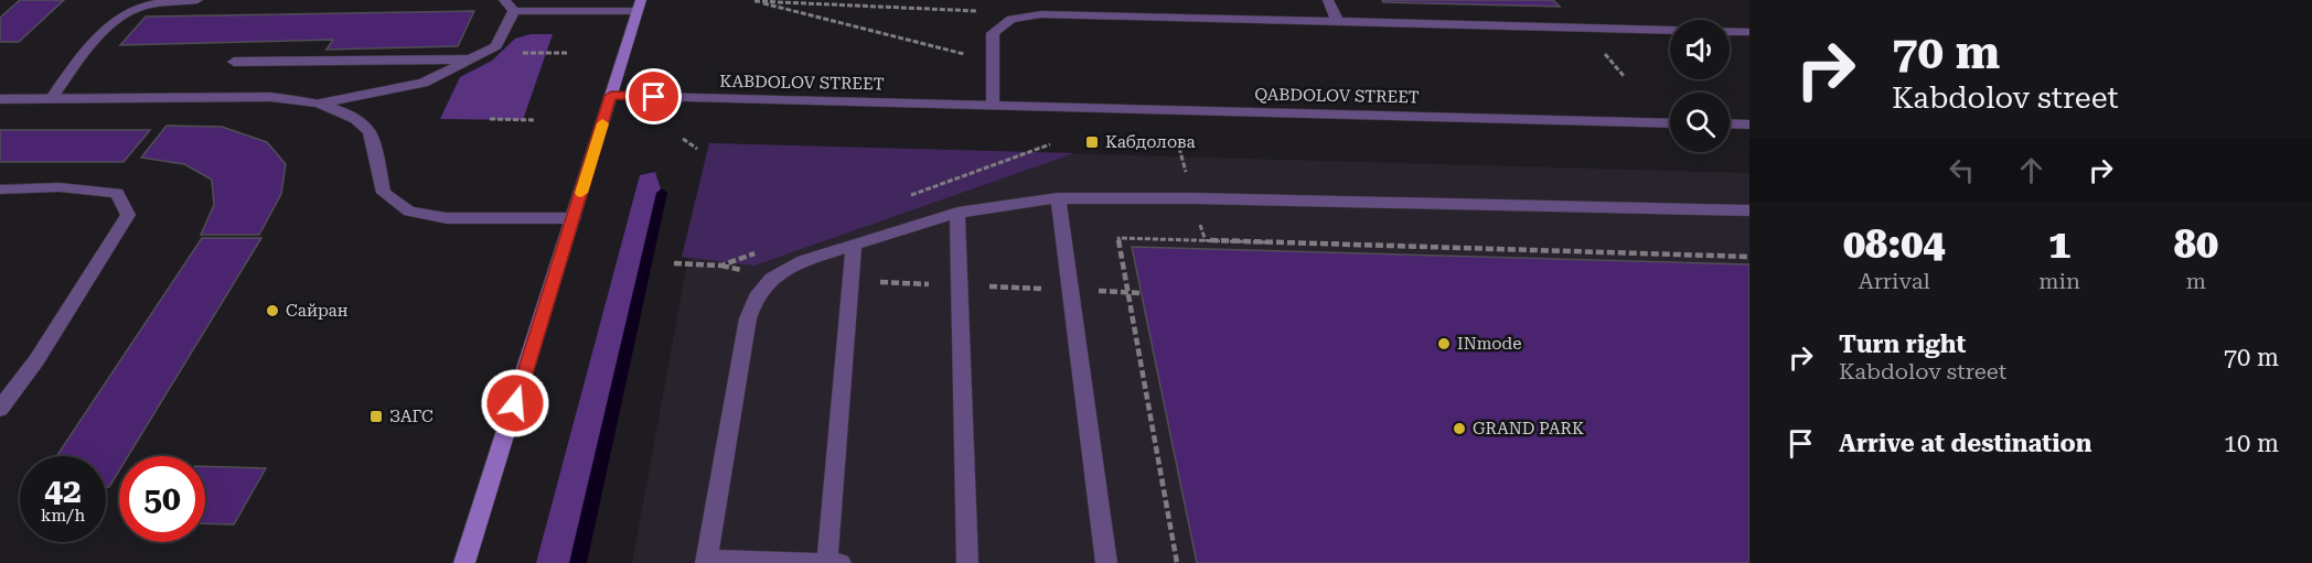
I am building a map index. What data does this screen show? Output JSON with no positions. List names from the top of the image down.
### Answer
{
  "streets": {
    "street": ["KABDOLOV STREET", "QABDOLOV STREET"]
  },
  "crossings": [
    ["KABDOLOV STREET", "QABDOLOV STREET"]
  ],
  "places": {
    "transit": ["Кабдолова", "ЗАГС"],
    "other": ["Сайран", "INmode", "GRAND PARK"]
  },
  "page": {
    "turn": ["70 m", "Kabdolov street"],
    "eta": [
      "08:04",
      "Arrival",
      "1",
      "min",
      "80",
      "m"
    ],
    "list": [
      {
        "name": "Turn right",
        "note": "Kabdolov street",
        "value": "70 m"
      },
      {
        "name": "Arrive at destination",
        "value": "10 m"
      }
    ],
    "speed": "42 km/h",
    "limit": "50"
  }
}
